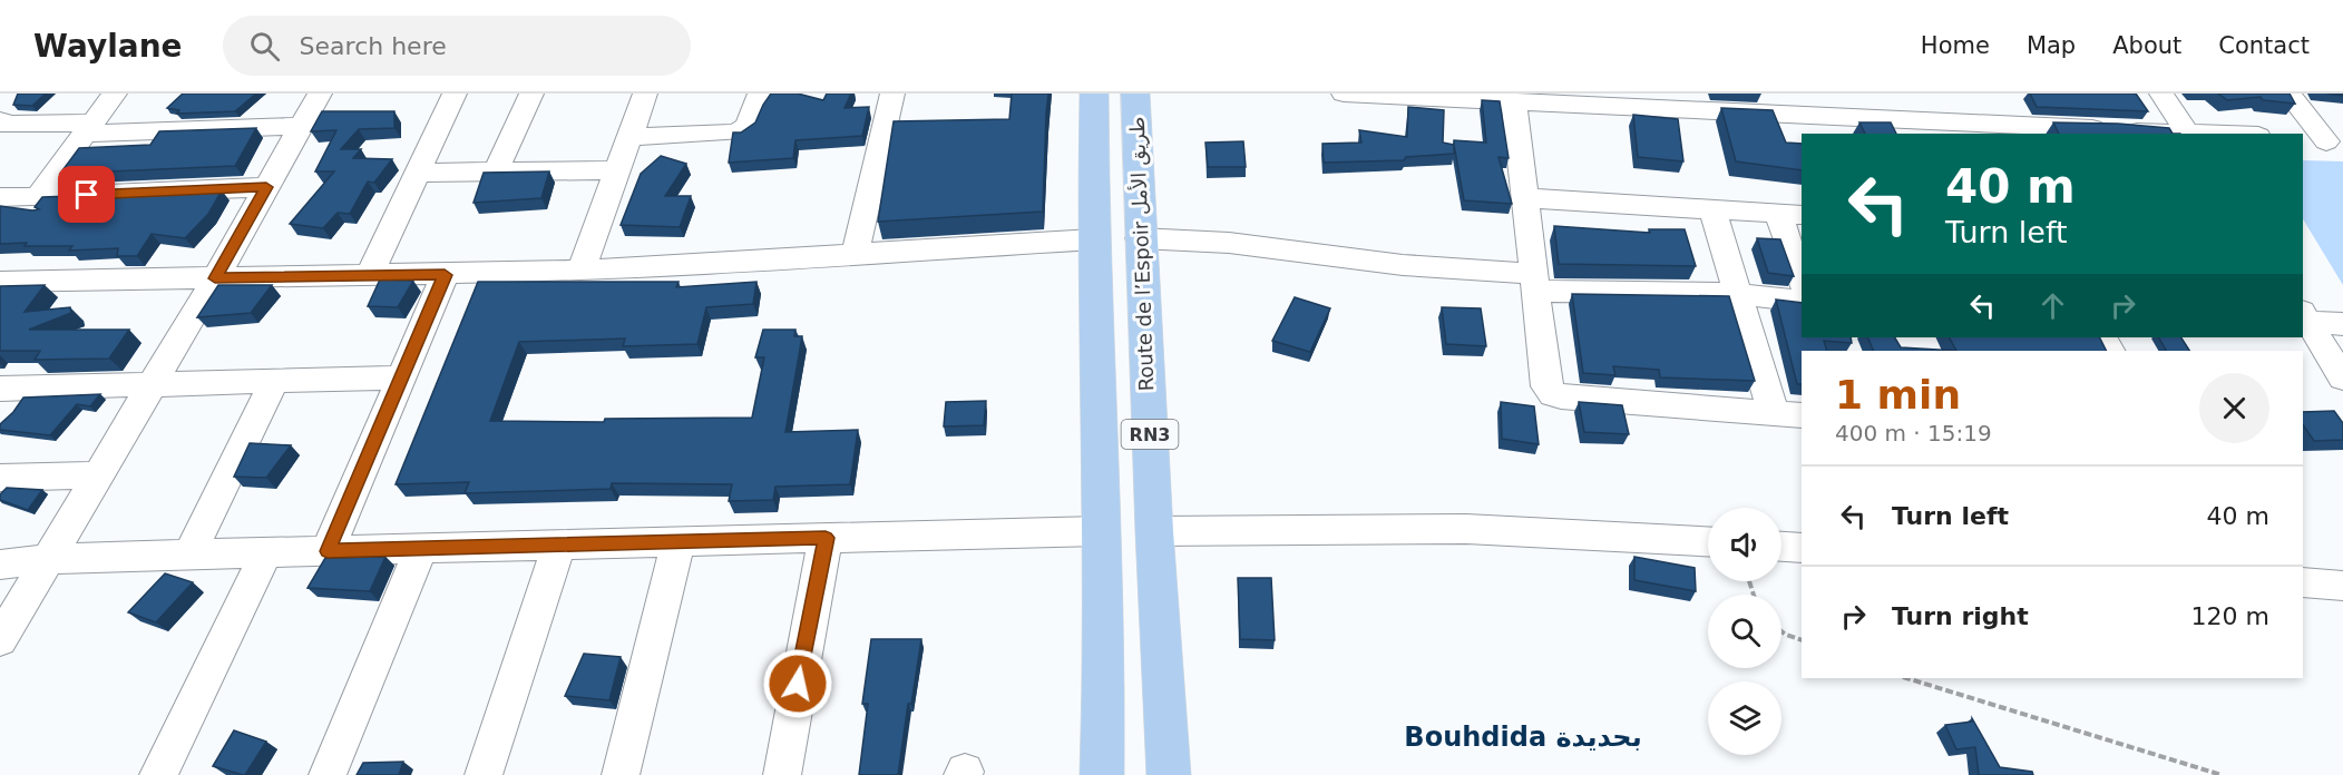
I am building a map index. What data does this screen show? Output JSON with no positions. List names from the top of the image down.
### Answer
{
  "streets": {
    "highway": ["Route de l’Espoir طريق الأمل", "RN3"]
  },
  "districts": ["Bouhdida بحديدة"],
  "page": {
    "header": "Waylane",
    "search": "Search here",
    "nav": [
      "Home",
      "Map",
      "About",
      "Contact"
    ],
    "turn": ["40 m", "Turn left"],
    "heading": ["1 min", "400 m · 15:19"],
    "list": [
      {
        "name": "Turn left",
        "value": "40 m"
      },
      {
        "name": "Turn right",
        "value": "120 m"
      }
    ]
  }
}
